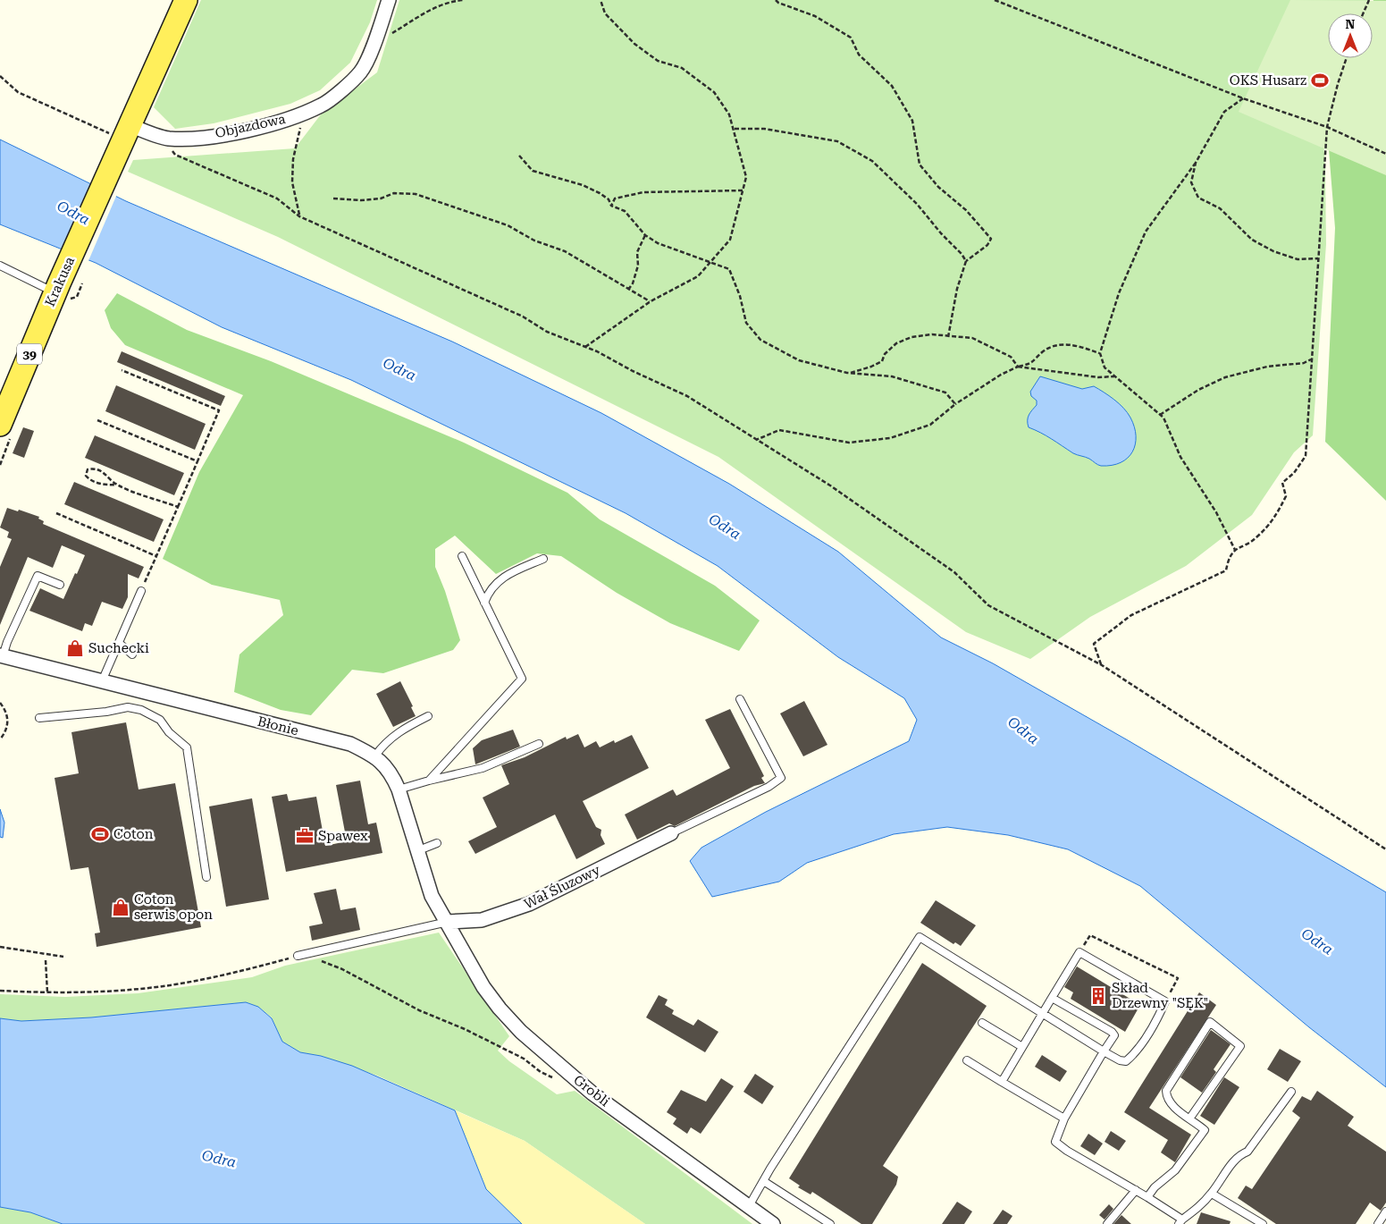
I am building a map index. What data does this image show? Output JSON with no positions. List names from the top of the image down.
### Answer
{
  "streets": {
    "main road": ["Krakusa", "39"],
    "street": [
      "Objazdowa",
      "Błonie",
      "Wał Śluzowy",
      "Grobli"
    ]
  },
  "crossings": [
    ["Objazdowa", "Krakusa"],
    ["Objazdowa", "39"],
    ["Krakusa", "39"],
    ["Błonie", "Wał Śluzowy"],
    ["Błonie", "Grobli"],
    ["Wał Śluzowy", "Grobli"]
  ],
  "water": ["Odra"],
  "places": {
    "sports": ["OKS Husarz", "Coton"],
    "shop": ["Suchecki", "Coton serwis opon"],
    "office": ["Spawex"],
    "building": ["Skład Drzewny \"SĘK\""]
  },
  "north": "top"
}
